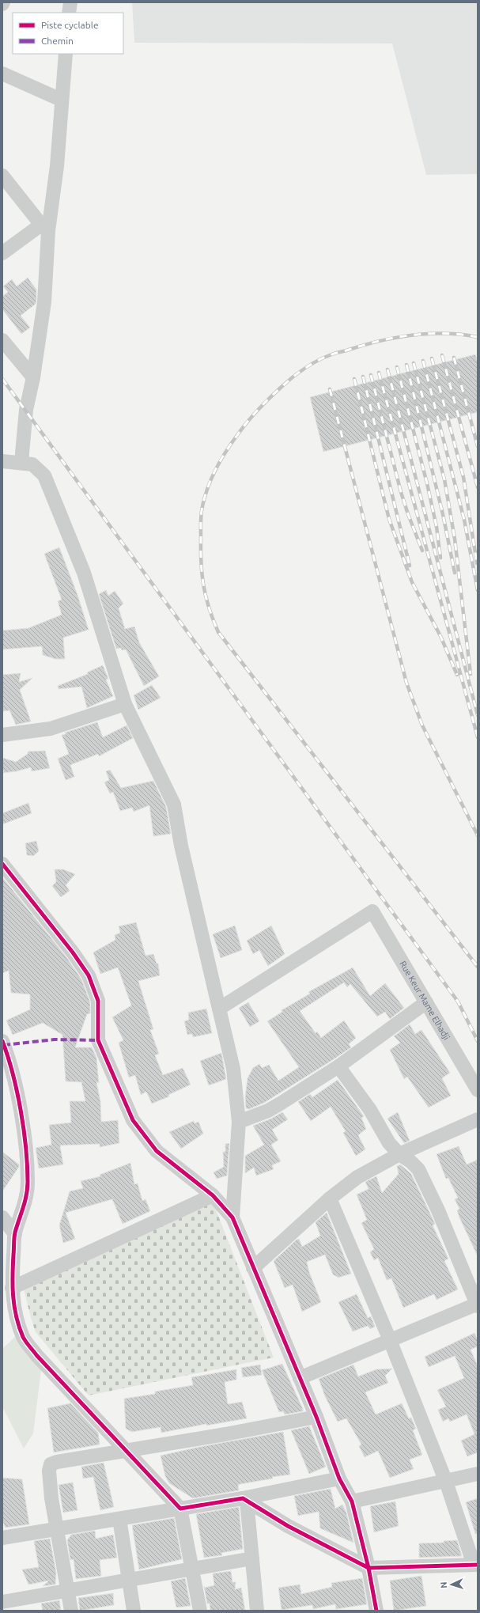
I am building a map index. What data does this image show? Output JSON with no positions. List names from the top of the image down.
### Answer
{
  "streets": {
    "street": ["Rue Keur Mame Elhadji"]
  },
  "legend": ["Piste cyclable", "Chemin"],
  "north": "left"
}
